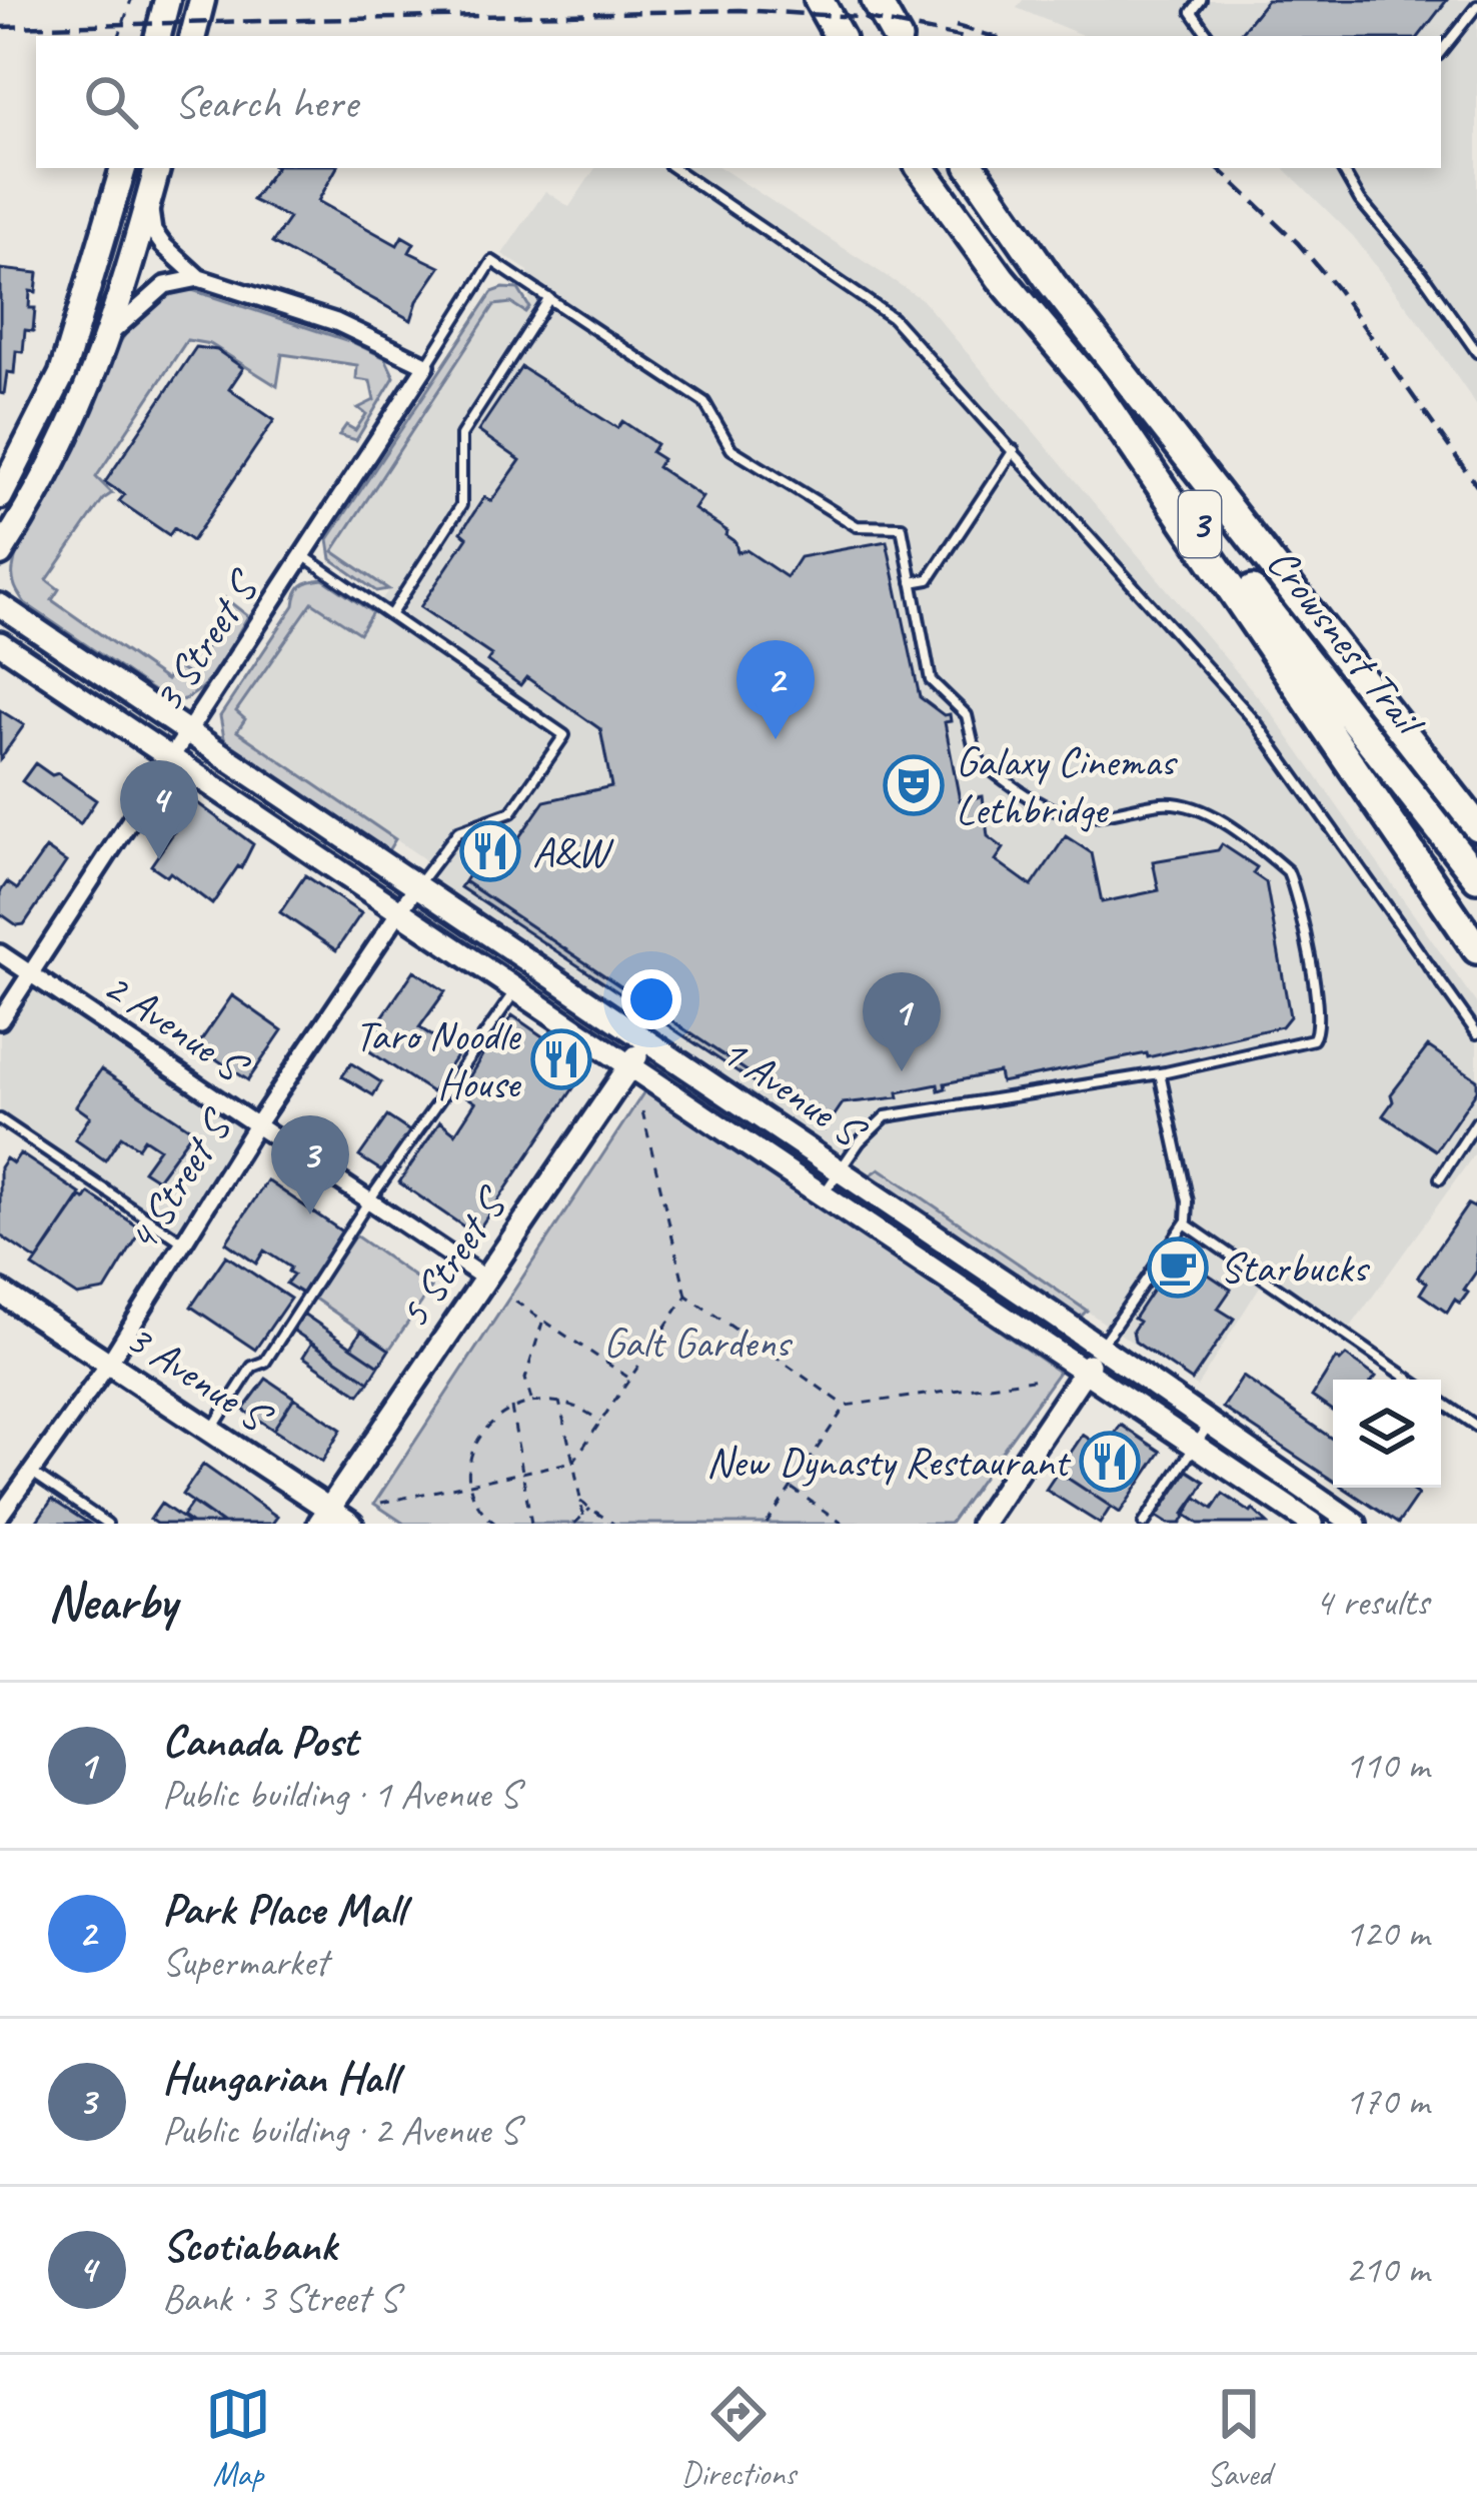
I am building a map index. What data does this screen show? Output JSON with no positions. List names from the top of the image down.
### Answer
{
  "streets": {
    "highway": ["3", "Crowsnest Trail"],
    "street": [
      "3 Street S",
      "2 Avenue S",
      "1 Avenue S",
      "4 Street S",
      "5 Street S",
      "3 Avenue S"
    ]
  },
  "crossings": [
    ["3 Street S", "2 Avenue S"],
    ["3 Street S", "1 Avenue S"],
    ["2 Avenue S", "4 Street S"],
    ["2 Avenue S", "5 Street S"],
    ["1 Avenue S", "4 Street S"],
    ["1 Avenue S", "5 Street S"],
    ["4 Street S", "3 Avenue S"],
    ["5 Street S", "3 Avenue S"]
  ],
  "parks": ["Galt Gardens"],
  "places": {
    "theatre": ["Galaxy Cinemas Lethbridge"],
    "restaurant": ["A&W", "Taro Noodle House", "New Dynasty Restaurant"],
    "cafe": ["Starbucks"]
  },
  "page": {
    "search": "Search here",
    "pins": [
      "2",
      "4",
      "1",
      "3"
    ],
    "heading": ["Nearby", "4 results"],
    "list": [
      {
        "mark": "1",
        "name": "Canada Post",
        "note": "Public building · 1 Avenue S",
        "value": "110 m"
      },
      {
        "mark": "2",
        "name": "Park Place Mall",
        "note": "Supermarket",
        "value": "120 m"
      },
      {
        "mark": "3",
        "name": "Hungarian Hall",
        "note": "Public building · 2 Avenue S",
        "value": "170 m"
      },
      {
        "mark": "4",
        "name": "Scotiabank",
        "note": "Bank · 3 Street S",
        "value": "210 m"
      }
    ],
    "nav": ["Map", "Directions", "Saved"]
  }
}
